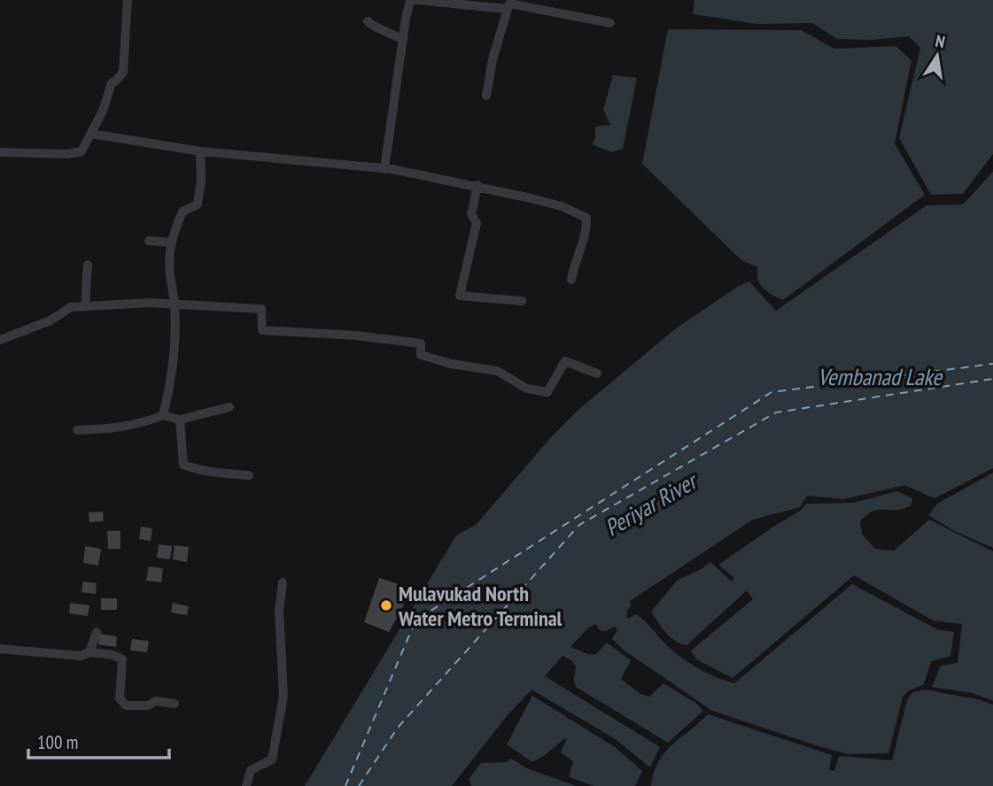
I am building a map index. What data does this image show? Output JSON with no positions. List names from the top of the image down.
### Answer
{
  "water": ["Vembanad Lake", "Periyar River"],
  "places": ["Mulavukad North Water Metro Terminal"],
  "scale_bar": "100 m",
  "north": "top"
}
